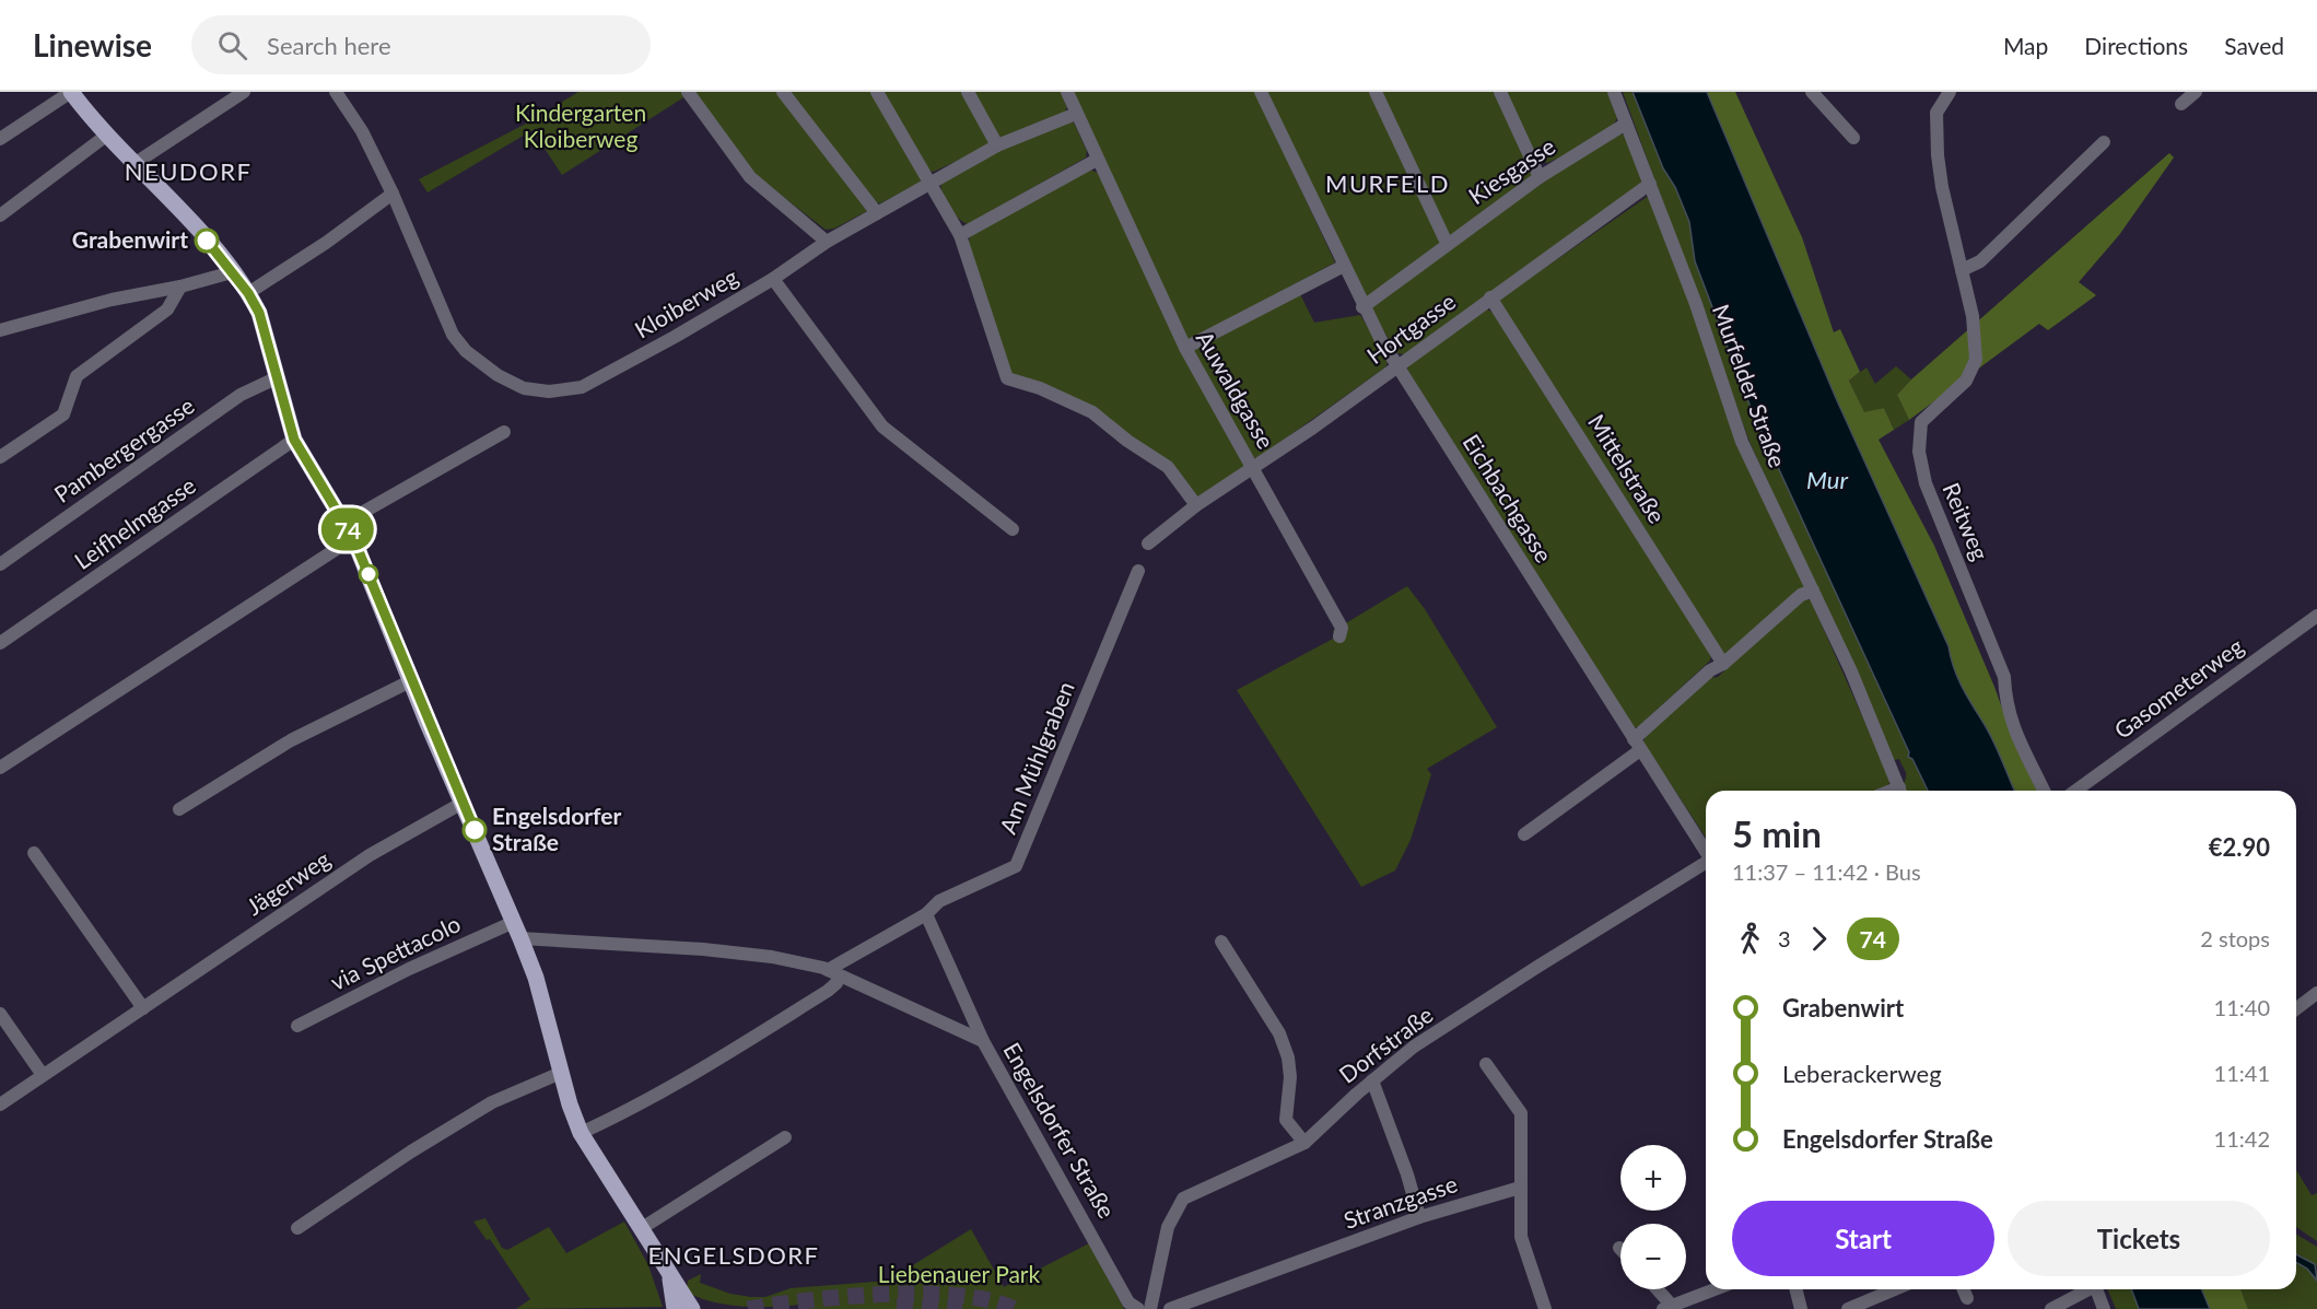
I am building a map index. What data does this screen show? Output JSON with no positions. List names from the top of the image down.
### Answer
{
  "streets": {
    "street": [
      "Kiesgasse",
      "Kloiberweg",
      "Hortgasse",
      "Murfelder Straße",
      "Auwaldgasse",
      "Pambergergasse",
      "Mittelstraße",
      "Eichbachgasse",
      "Reitweg",
      "Leifhelmgasse",
      "Gasometerweg",
      "Am Mühlgraben",
      "Jägerweg",
      "via Spettacolo",
      "Dorfstraße",
      "Engelsdorfer Straße",
      "Stranzgasse"
    ]
  },
  "crossings": [
    ["Kiesgasse", "Murfelder Straße"],
    ["Kiesgasse", "Eichbachgasse"],
    ["Kloiberweg", "Auwaldgasse"],
    ["Hortgasse", "Murfelder Straße"],
    ["Hortgasse", "Auwaldgasse"],
    ["Hortgasse", "Mittelstraße"],
    ["Hortgasse", "Eichbachgasse"],
    ["Am Mühlgraben", "Engelsdorfer Straße"]
  ],
  "districts": ["NEUDORF", "MURFELD", "ENGELSDORF"],
  "water": ["Mur"],
  "parks": ["Kindergarten Kloiberweg", "Liebenauer Park"],
  "places": ["Grabenwirt", "Engelsdorfer Straße"],
  "lines": ["bus line 74"],
  "page": {
    "header": "Linewise",
    "search": "Search here",
    "nav": ["Map", "Directions", "Saved"],
    "on_map": "74",
    "heading": ["5 min", "11:37 – 11:42 · Bus", "€2.90"],
    "legs": ["3", "74", "2 stops"],
    "list": [
      {
        "name": "Grabenwirt",
        "value": "11:40"
      },
      {
        "name": "Leberackerweg",
        "value": "11:41"
      },
      {
        "name": "Engelsdorfer Straße",
        "value": "11:42"
      }
    ],
    "map_buttons": ["+", "−"],
    "buttons": ["Start", "Tickets"]
  }
}
